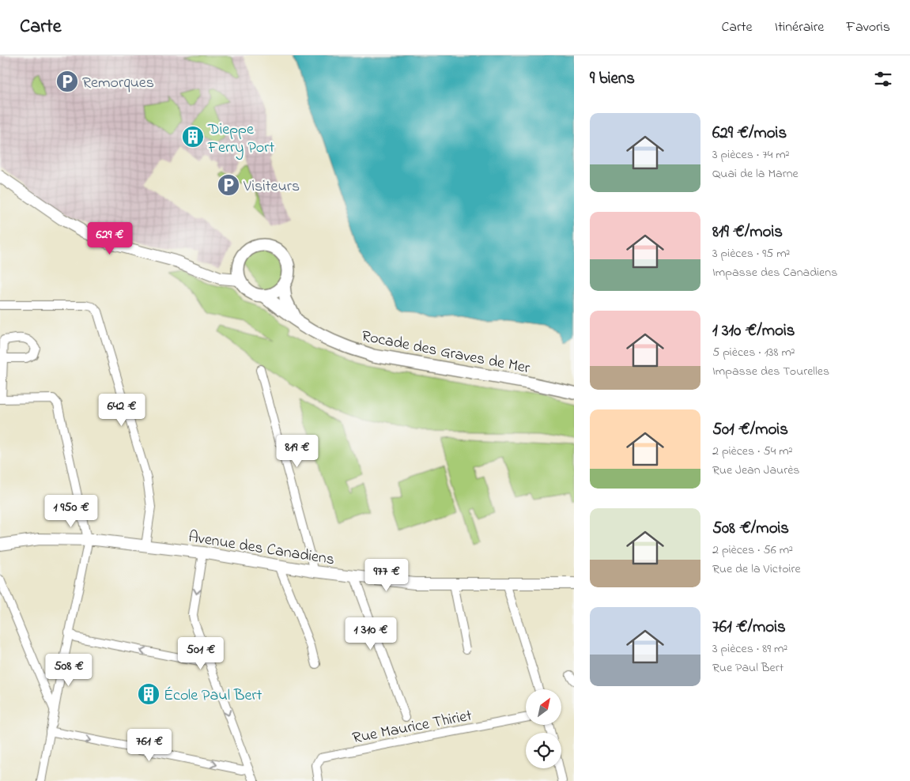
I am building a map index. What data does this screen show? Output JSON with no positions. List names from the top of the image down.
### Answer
{
  "streets": {
    "main road": ["Rocade des Graves de Mer"],
    "street": ["Avenue des Canadiens", "Rue Maurice Thiriet"]
  },
  "places": {
    "parking": ["Remorques", "Visiteurs"],
    "building": ["Dieppe Ferry Port", "École Paul Bert"]
  },
  "north": "top right",
  "page": {
    "header": "Carte",
    "nav": ["Carte", "Itinéraire", "Favoris"],
    "heading": "9 biens",
    "list": [
      {
        "name": "629 €/mois",
        "note": "3 pièces · 74 m² · Quai de la Marne"
      },
      {
        "name": "819 €/mois",
        "note": "3 pièces · 95 m² · Impasse des Canadiens"
      },
      {
        "name": "1 310 €/mois",
        "note": "5 pièces · 138 m² · Impasse des Tourelles"
      },
      {
        "name": "501 €/mois",
        "note": "2 pièces · 54 m² · Rue Jean Jaurès"
      },
      {
        "name": "508 €/mois",
        "note": "2 pièces · 56 m² · Rue de la Victoire"
      },
      {
        "name": "761 €/mois",
        "note": "3 pièces · 89 m² · Rue Paul Bert"
      }
    ],
    "price": [
      "629 €",
      "642 €",
      "819 €",
      "1 950 €",
      "977 €",
      "1 310 €",
      "501 €",
      "508 €",
      "761 €"
    ]
  }
}
